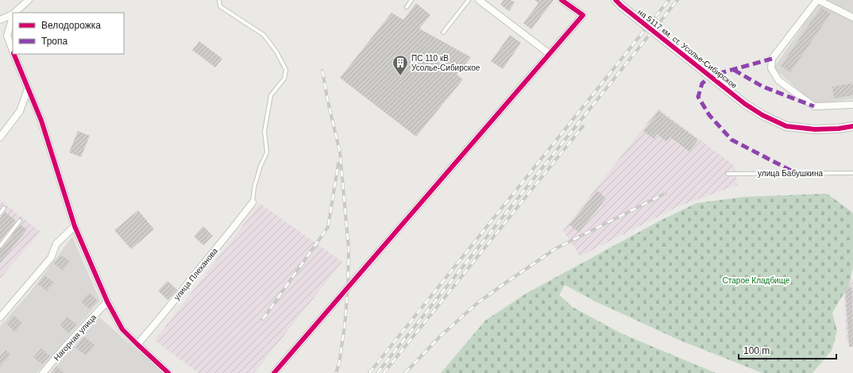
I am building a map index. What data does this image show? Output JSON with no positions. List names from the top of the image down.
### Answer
{
  "streets": {
    "street": ["на 5117 км. ст. Усолье-Сибирское", "улица Плеханова", "Нагорная улица"],
    "lane": ["улица Бабушкина"]
  },
  "parks": ["Старое Кладбище"],
  "places": {
    "building": ["ПС 110 кВ Усолье-Сибирское"]
  },
  "legend": ["Велодорожка", "Тропа"],
  "scale_bar": "100 m"
}
